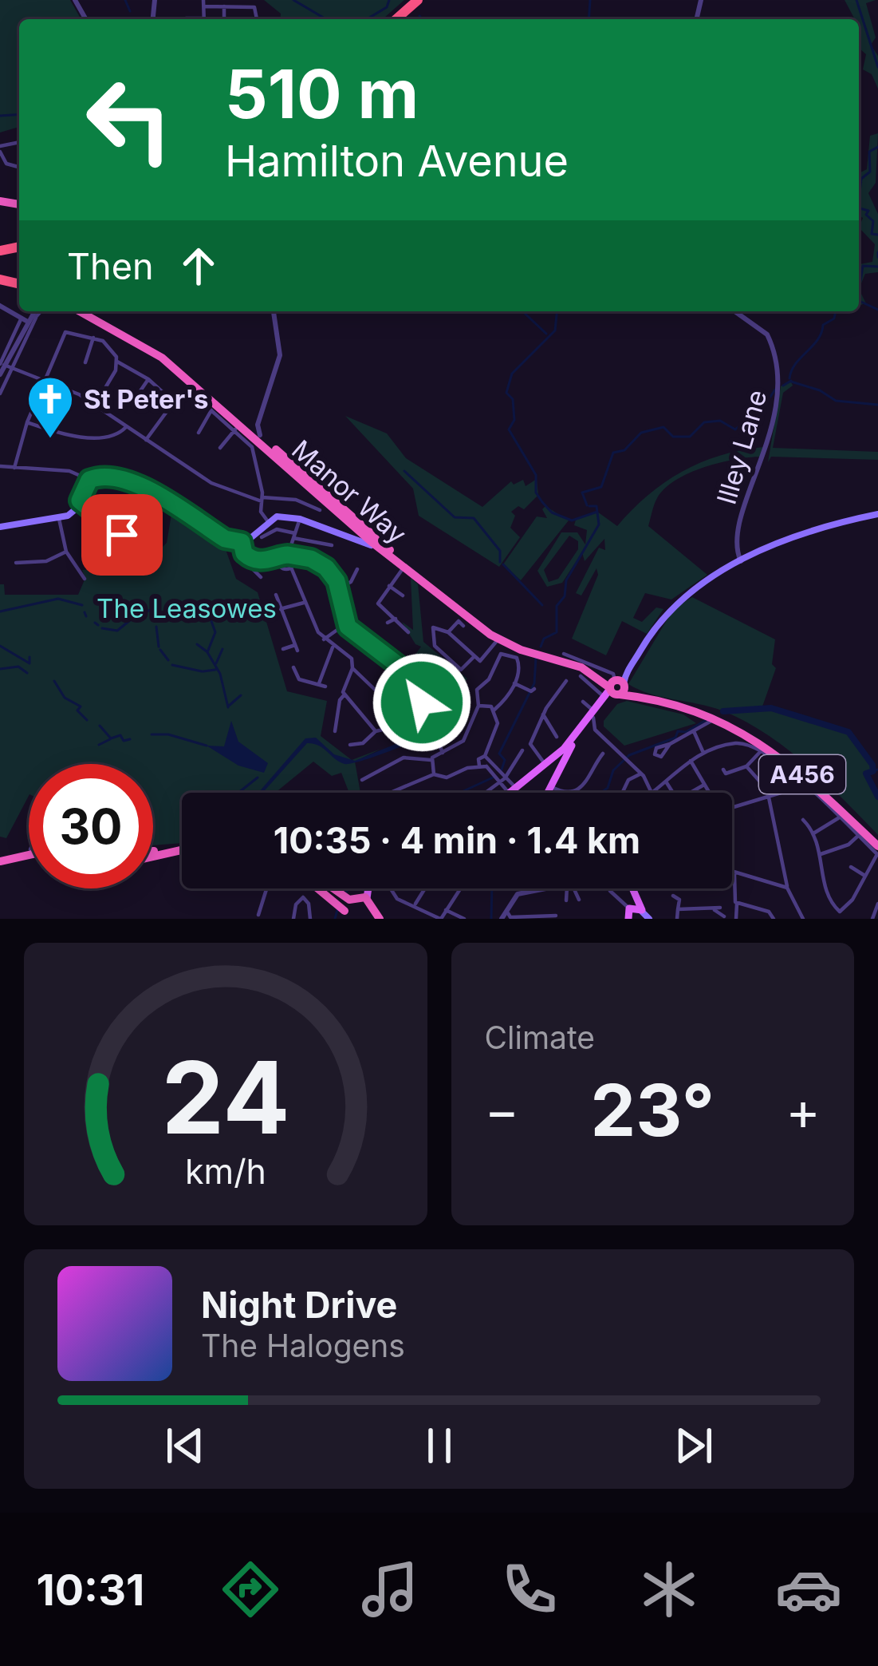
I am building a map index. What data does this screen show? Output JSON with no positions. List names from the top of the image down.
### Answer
{
  "streets": {
    "highway": ["Manor Way", "A456"],
    "street": ["Illey Lane"]
  },
  "parks": ["The Leasowes"],
  "places": {
    "church": ["St Peter's"]
  },
  "page": {
    "turn": ["510 m", "Hamilton Avenue"],
    "then": "Then",
    "limit": "30",
    "trip": "10:35 · 4 min · 1.4 km",
    "tile": "Climate",
    "heat": ["−", "23°", "+"],
    "song": ["Night Drive", "The Halogens"],
    "tabs": "10:31",
    "gauge": ["24", "km/h"]
  }
}
